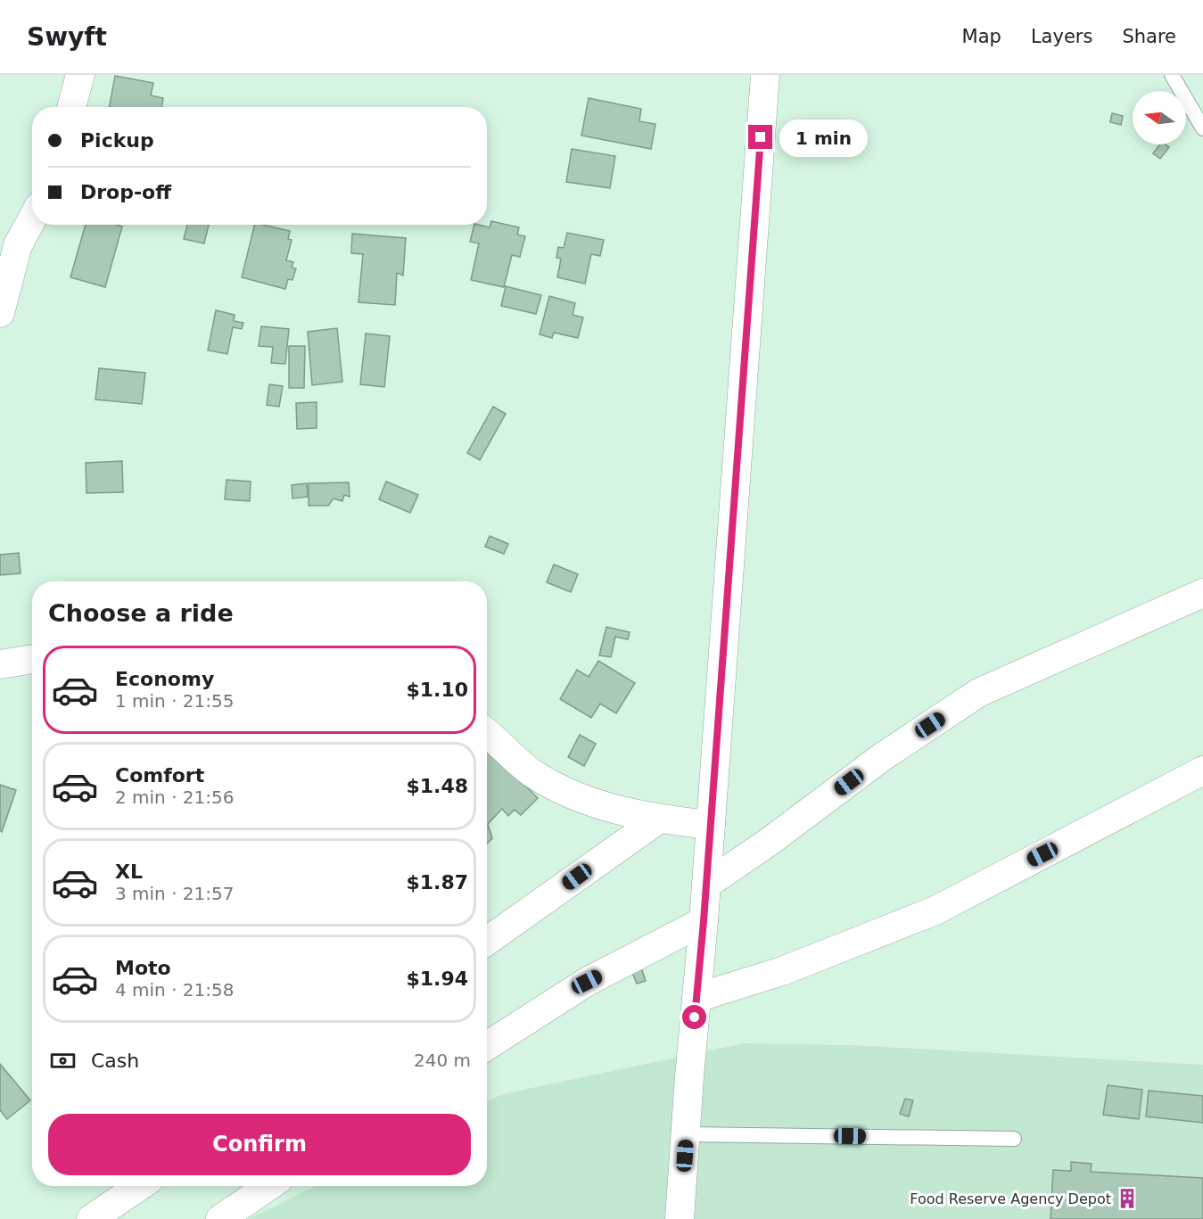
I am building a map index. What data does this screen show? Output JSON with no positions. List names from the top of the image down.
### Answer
{
  "places": {
    "building": ["Food Reserve Agency Depot"]
  },
  "north": "left",
  "page": {
    "header": "Swyft",
    "nav": ["Map", "Layers", "Share"],
    "banner": ["Pickup", "Drop-off"],
    "bubble": "1 min",
    "heading": "Choose a ride",
    "list": [
      {
        "name": "Economy",
        "note": "1 min · 21:55",
        "value": "$1.10"
      },
      {
        "name": "Comfort",
        "note": "2 min · 21:56",
        "value": "$1.48"
      },
      {
        "name": "XL",
        "note": "3 min · 21:57",
        "value": "$1.87"
      },
      {
        "name": "Moto",
        "note": "4 min · 21:58",
        "value": "$1.94"
      }
    ],
    "pay": ["Cash", "240 m"],
    "buttons": "Confirm"
  }
}
